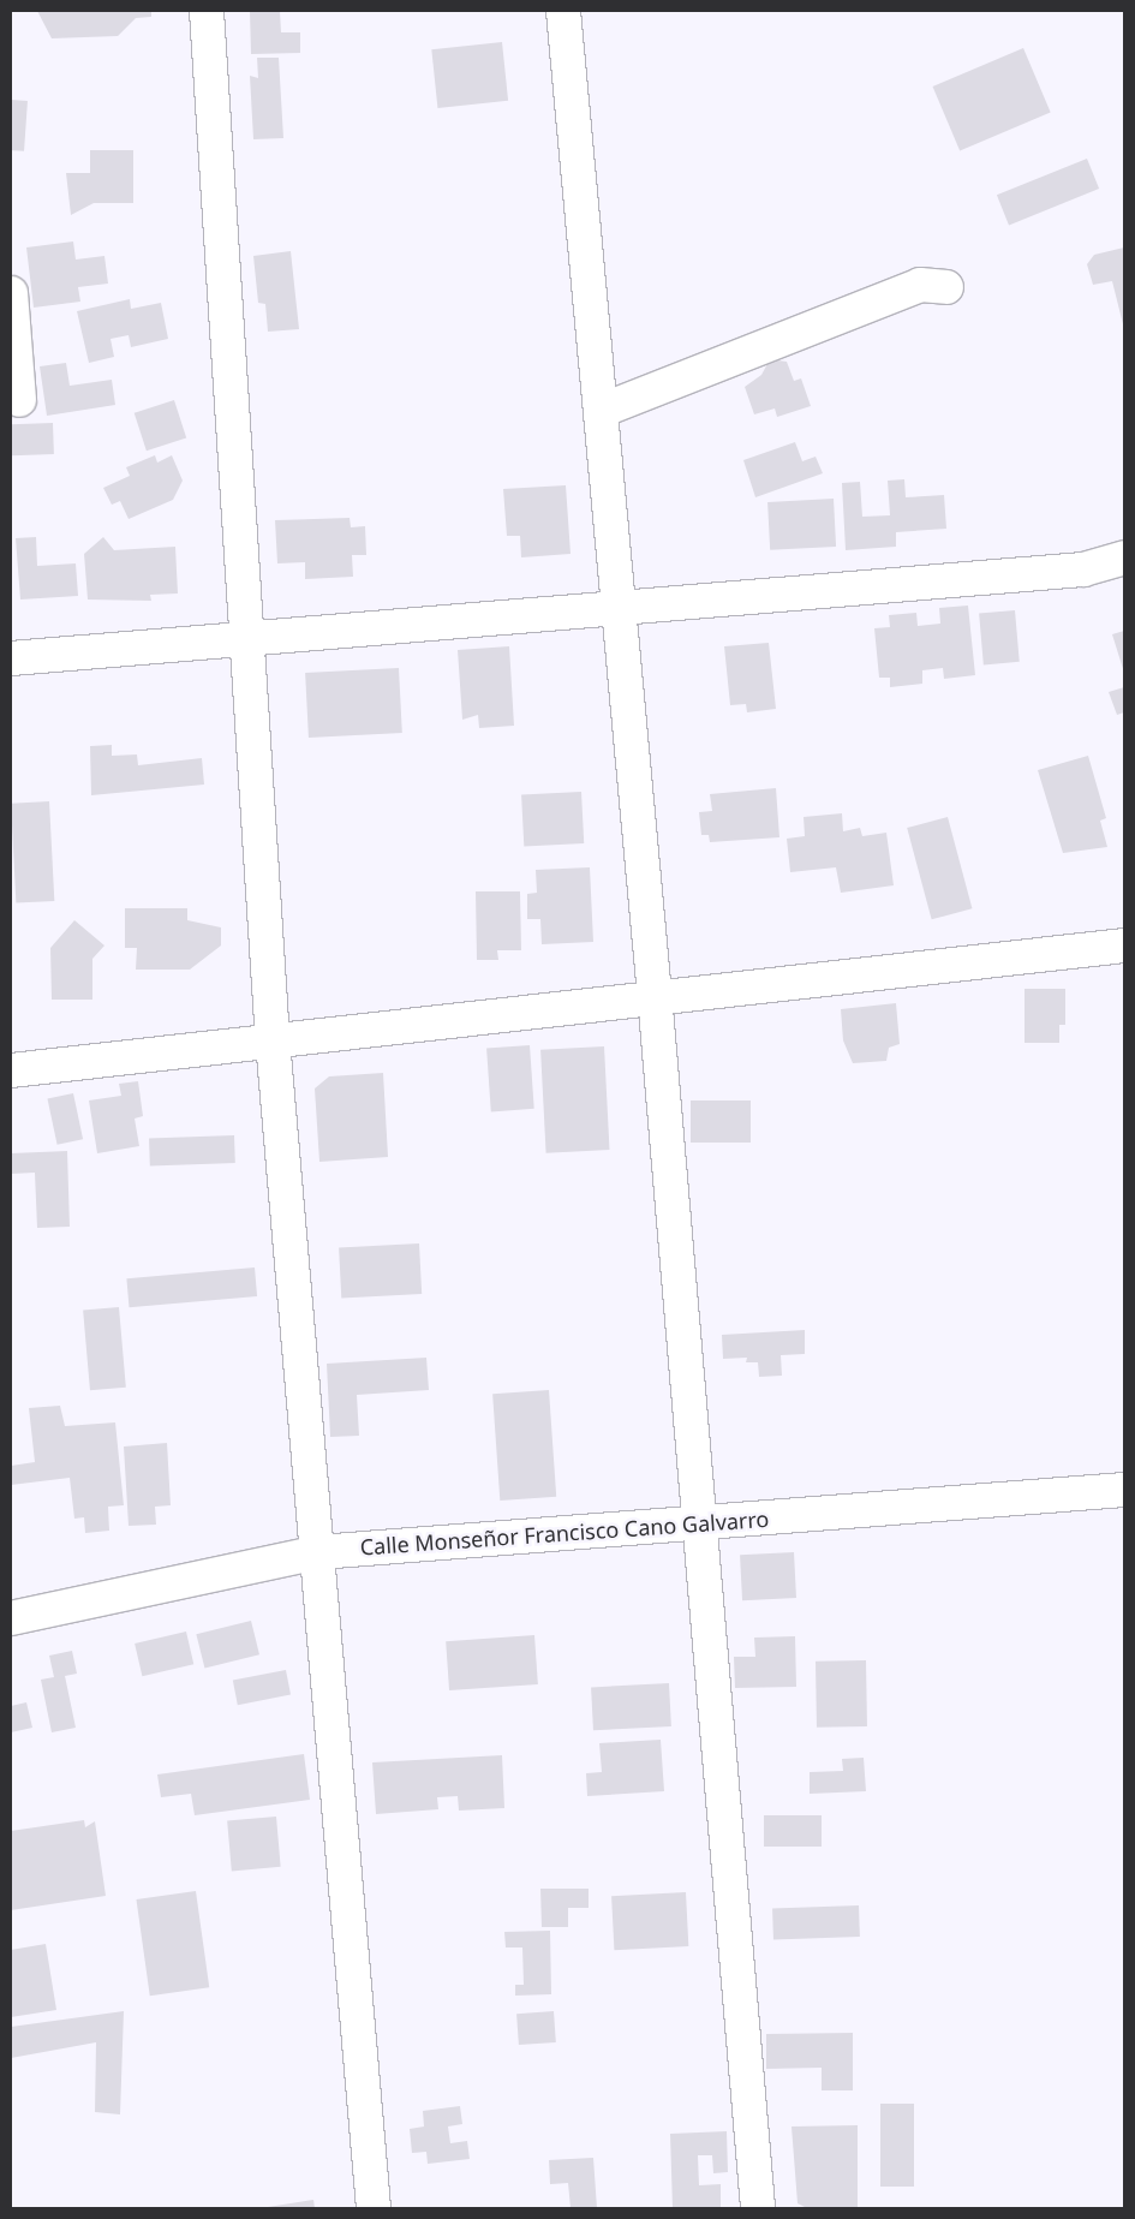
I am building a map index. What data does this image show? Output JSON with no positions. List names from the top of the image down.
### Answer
{
  "streets": {
    "street": ["Calle Monseñor Francisco Cano Galvarro"]
  }
}
